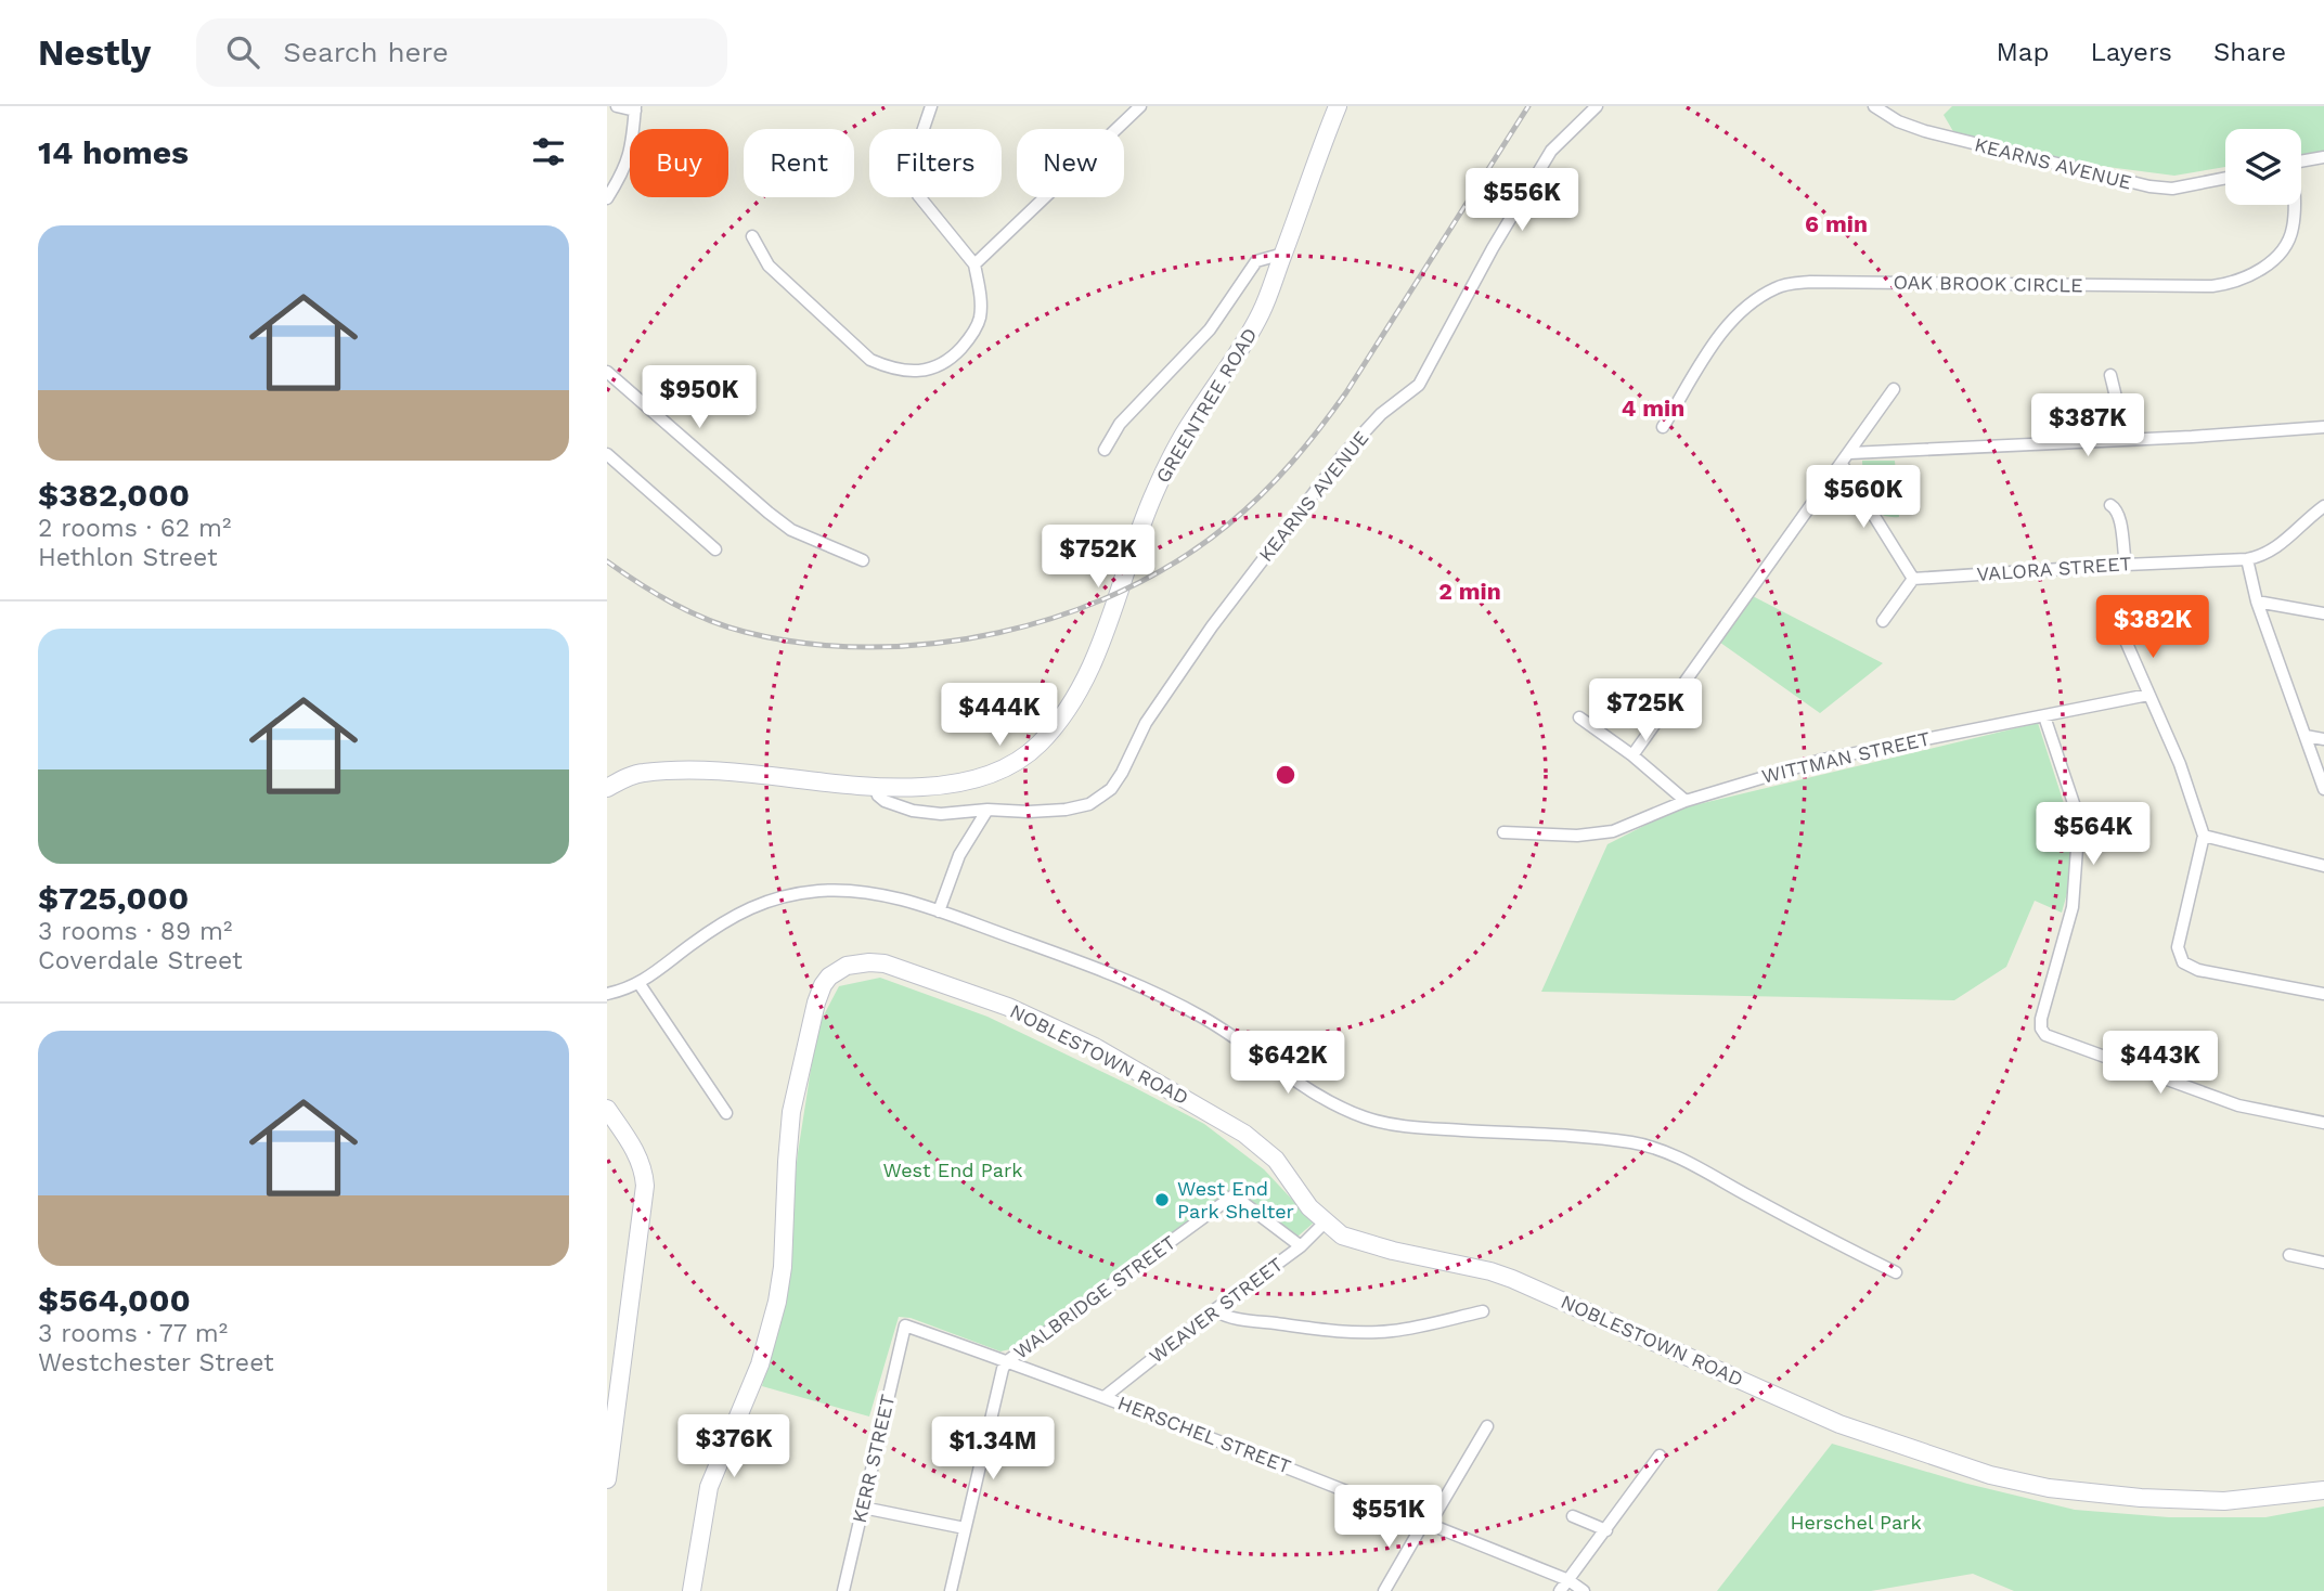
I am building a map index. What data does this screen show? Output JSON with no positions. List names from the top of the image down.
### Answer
{
  "streets": {
    "main road": ["GREENTREE ROAD", "NOBLESTOWN ROAD"],
    "street": [
      "KEARNS AVENUE",
      "OAK BROOK CIRCLE",
      "VALORA STREET",
      "WITTMAN STREET",
      "WALBRIDGE STREET",
      "WEAVER STREET",
      "HERSCHEL STREET",
      "KERR STREET"
    ]
  },
  "crossings": [
    ["KEARNS AVENUE", "GREENTREE ROAD"],
    ["NOBLESTOWN ROAD", "WEAVER STREET"],
    ["WALBRIDGE STREET", "WEAVER STREET"],
    ["WALBRIDGE STREET", "HERSCHEL STREET"],
    ["WEAVER STREET", "HERSCHEL STREET"],
    ["HERSCHEL STREET", "KERR STREET"]
  ],
  "parks": ["West End Park", "Herschel Park"],
  "places": ["West End Park Shelter"],
  "page": {
    "header": "Nestly",
    "search": "Search here",
    "nav": ["Map", "Layers", "Share"],
    "heading": "14 homes",
    "chip": [
      "Buy",
      "Rent",
      "Filters",
      "New"
    ],
    "price": [
      "$556K",
      "$950K",
      "$387K",
      "$560K",
      "$752K",
      "$382K",
      "$725K",
      "$444K",
      "$564K",
      "$642K",
      "$443K",
      "$376K",
      "$1.34M",
      "$551K"
    ],
    "list": [
      {
        "name": "$382,000",
        "note": "2 rooms · 62 m² · Hethlon Street"
      },
      {
        "name": "$725,000",
        "note": "3 rooms · 89 m² · Coverdale Street"
      },
      {
        "name": "$564,000",
        "note": "3 rooms · 77 m² · Westchester Street"
      }
    ]
  },
  "rings": ["6 min", "4 min", "2 min"]
}
